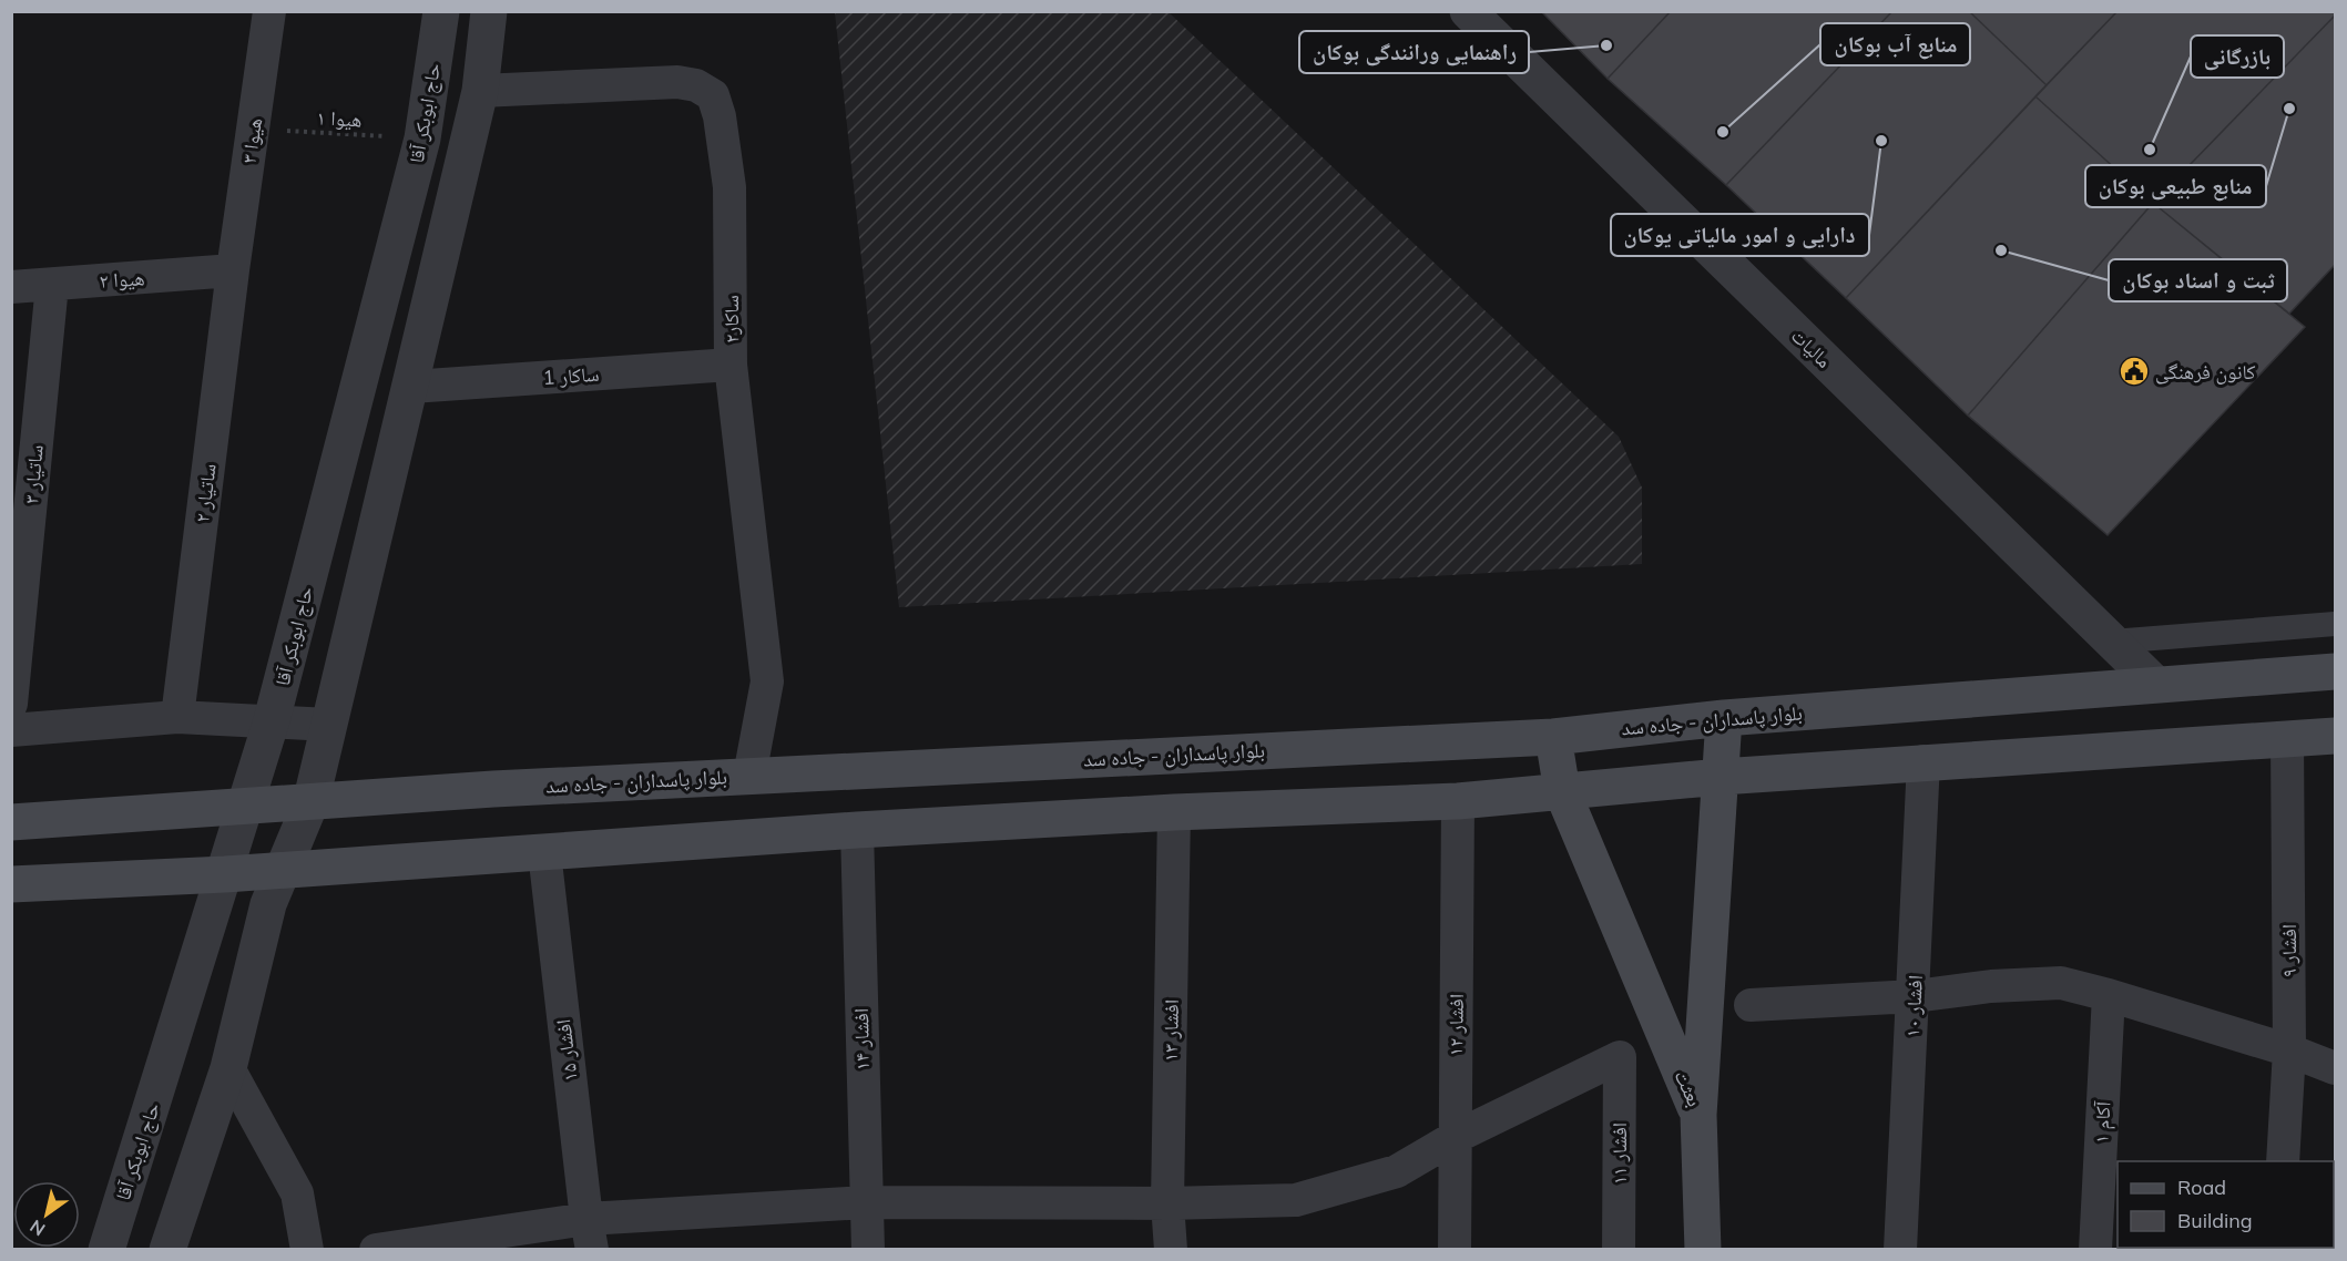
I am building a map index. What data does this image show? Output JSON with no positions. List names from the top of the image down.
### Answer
{
  "streets": {
    "main road": ["بلوار پاسداران - جاده سد", "بعثت"],
    "street": [
      "حاج ابوبکر آقا",
      "هیوا ۳",
      "هیوا ۲",
      "ساکار۲",
      "مالیات",
      "ساکار 1",
      "ساتیار ۳",
      "ساتیار ۲",
      "افشار ۹",
      "افشار ۱۰",
      "افشار ۱۲",
      "افشار ۱۳",
      "افشار ۱۴",
      "افشار ۱۵",
      "آکام ۱",
      "افشار ۱۱"
    ],
    "path": ["هیوا ۱"]
  },
  "crossings": [
    ["حاج ابوبکر آقا", "هیوا ۱"],
    ["حاج ابوبکر آقا", "بلوار پاسداران - جاده سد"],
    ["هیوا ۱", "هیوا ۳"],
    ["هیوا ۳", "هیوا ۲"],
    ["هیوا ۳", "ساتیار ۲"],
    ["هیوا ۲", "ساتیار ۳"],
    ["هیوا ۲", "ساتیار ۲"],
    ["ساکار۲", "ساکار 1"],
    ["ساکار۲", "بلوار پاسداران - جاده سد"],
    ["مالیات", "بلوار پاسداران - جاده سد"],
    ["بلوار پاسداران - جاده سد", "بعثت"],
    ["افشار ۱۲", "افشار ۱۱"]
  ],
  "places": {
    "other": [
      "راهنمایی ورانندگی بوکان",
      "منابع طبیعی بوکان",
      "منابع آب بوکان",
      "دارایی و امور مالیاتی یوکان",
      "بازرگانی",
      "ثبت و اسناد بوکان"
    ],
    "public building": ["کانون فرهنگی"]
  },
  "legend": ["Road", "Building"],
  "north": "bottom left"
}
